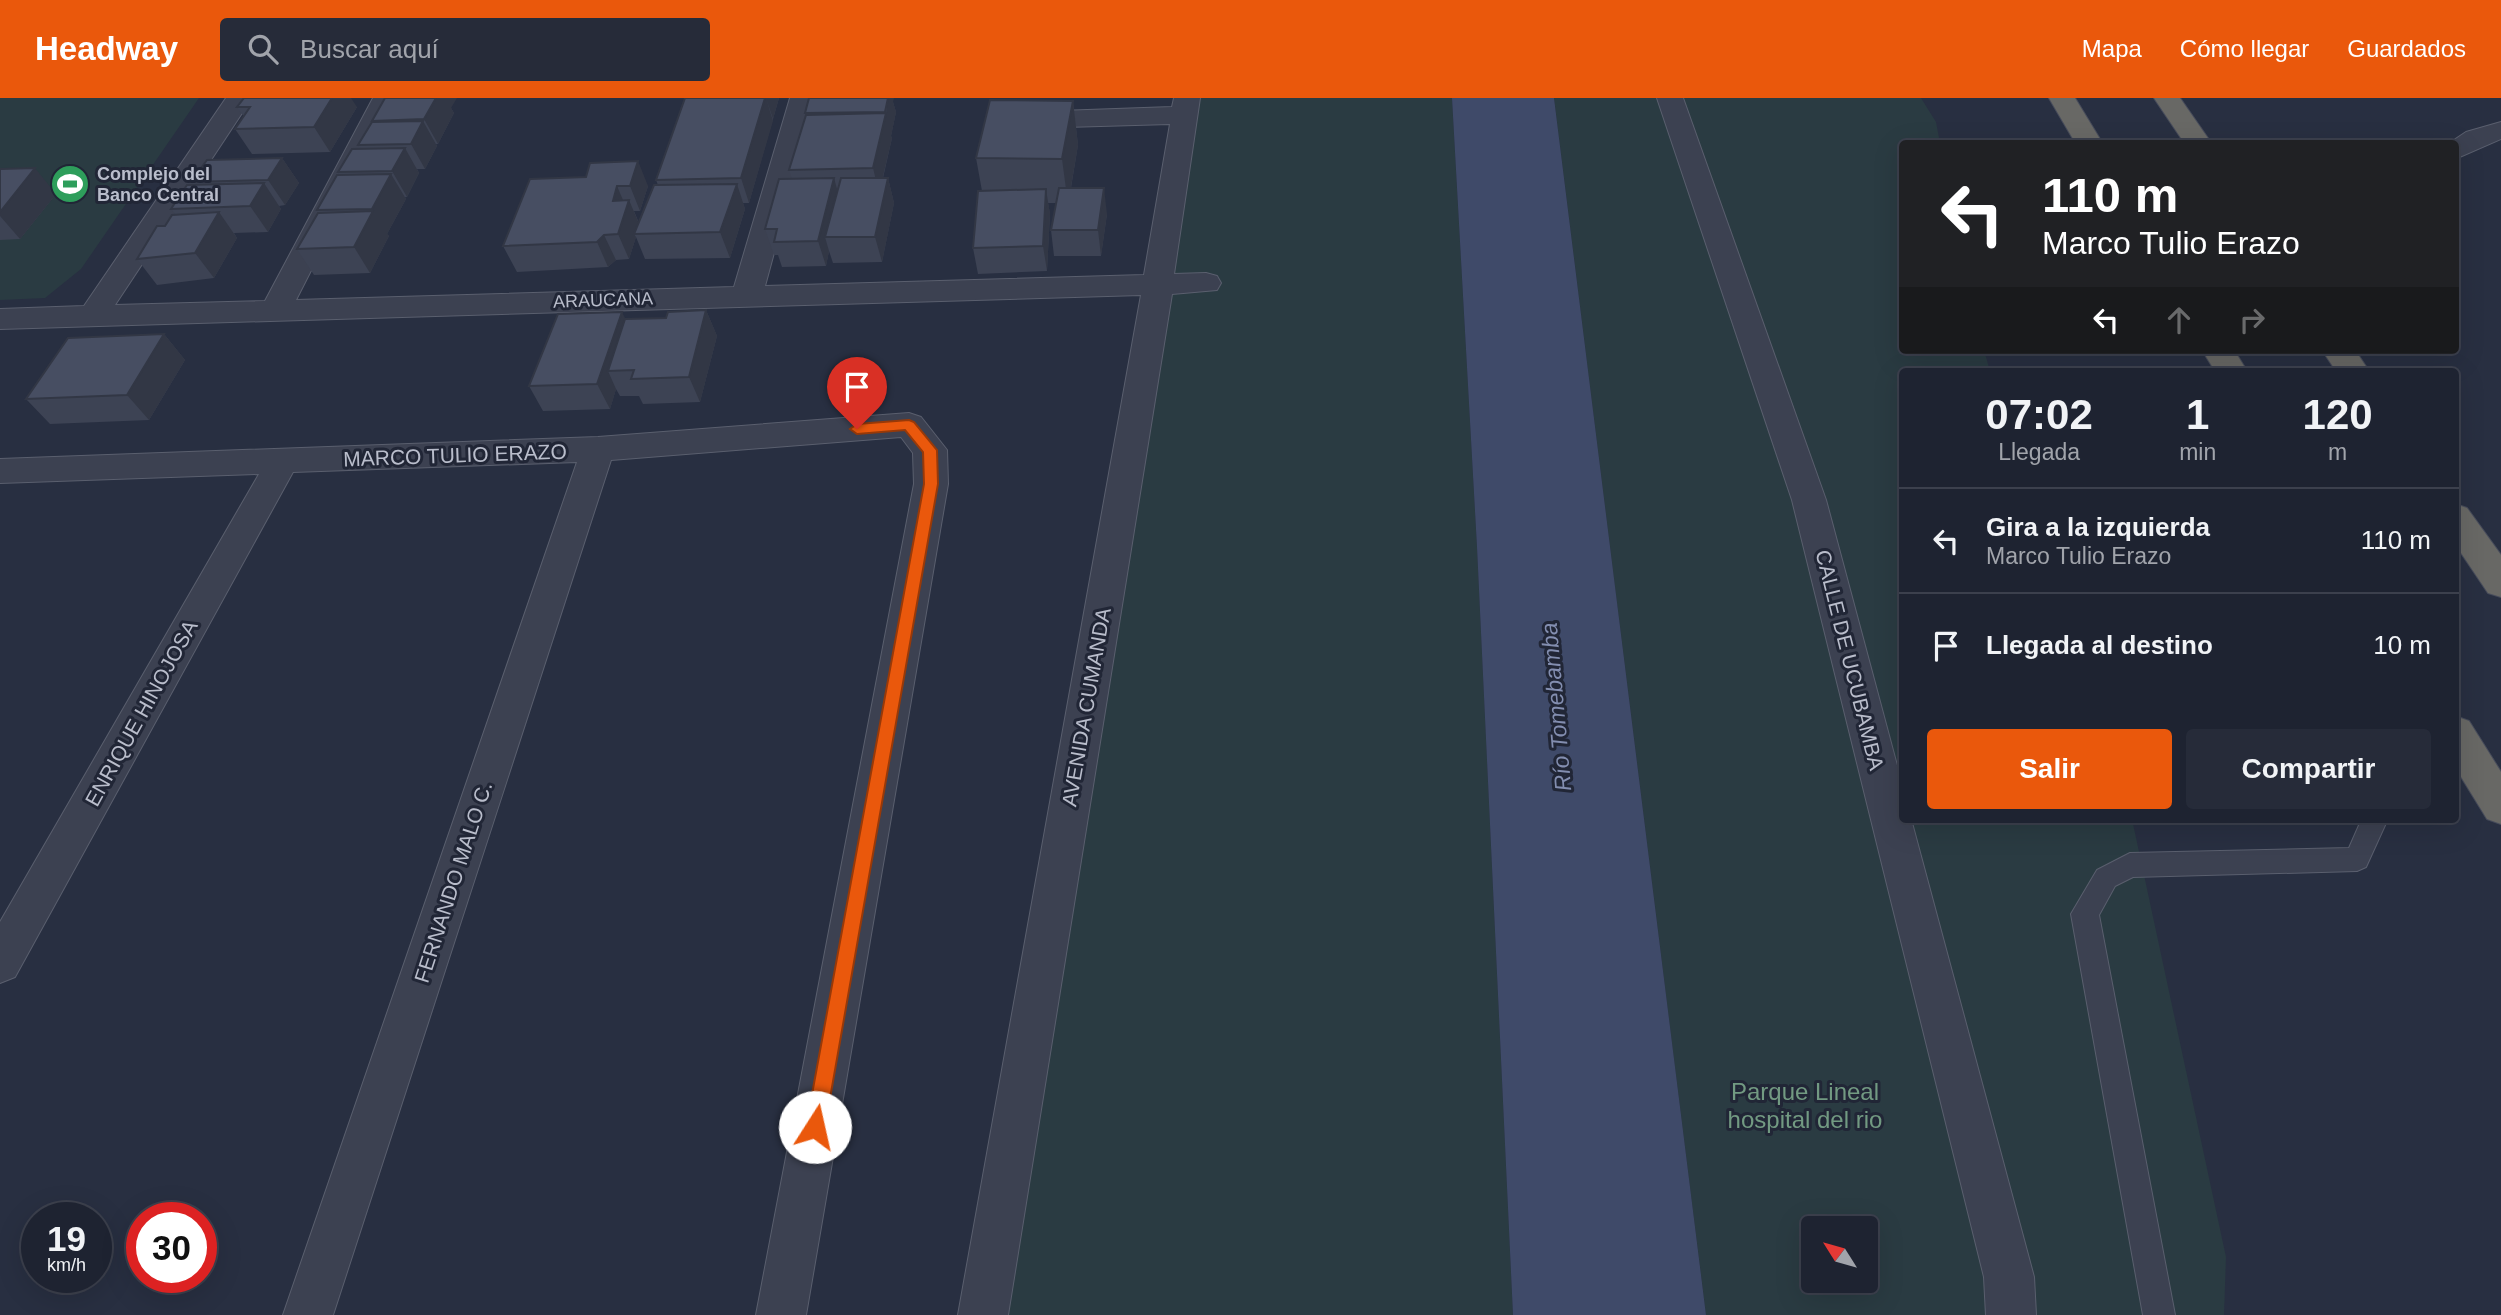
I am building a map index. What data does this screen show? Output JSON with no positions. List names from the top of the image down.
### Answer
{
  "streets": {
    "street": [
      "ARAUCANA",
      "MARCO TULIO ERAZO",
      "CALLE DE UCUBAMBA",
      "AVENIDA CUMANDA",
      "ENRIQUE HINOJOSA",
      "FERNANDO MALO C."
    ]
  },
  "crossings": [
    ["ARAUCANA", "AVENIDA CUMANDA"],
    ["MARCO TULIO ERAZO", "ENRIQUE HINOJOSA"],
    ["MARCO TULIO ERAZO", "FERNANDO MALO C."]
  ],
  "water": ["Río Tomebamba"],
  "parks": ["Parque Lineal hospital del rio"],
  "places": {
    "sports": ["Complejo del Banco Central"]
  },
  "north": "top left",
  "page": {
    "header": "Headway",
    "search": "Buscar aquí",
    "nav": ["Mapa", "Cómo llegar", "Guardados"],
    "turn": ["110 m", "Marco Tulio Erazo"],
    "eta": [
      "07:02",
      "Llegada",
      "1",
      "min",
      "120",
      "m"
    ],
    "list": [
      {
        "name": "Gira a la izquierda",
        "note": "Marco Tulio Erazo",
        "value": "110 m"
      },
      {
        "name": "Llegada al destino",
        "value": "10 m"
      }
    ],
    "buttons": ["Salir", "Compartir"],
    "speed": "19 km/h",
    "limit": "30"
  }
}
